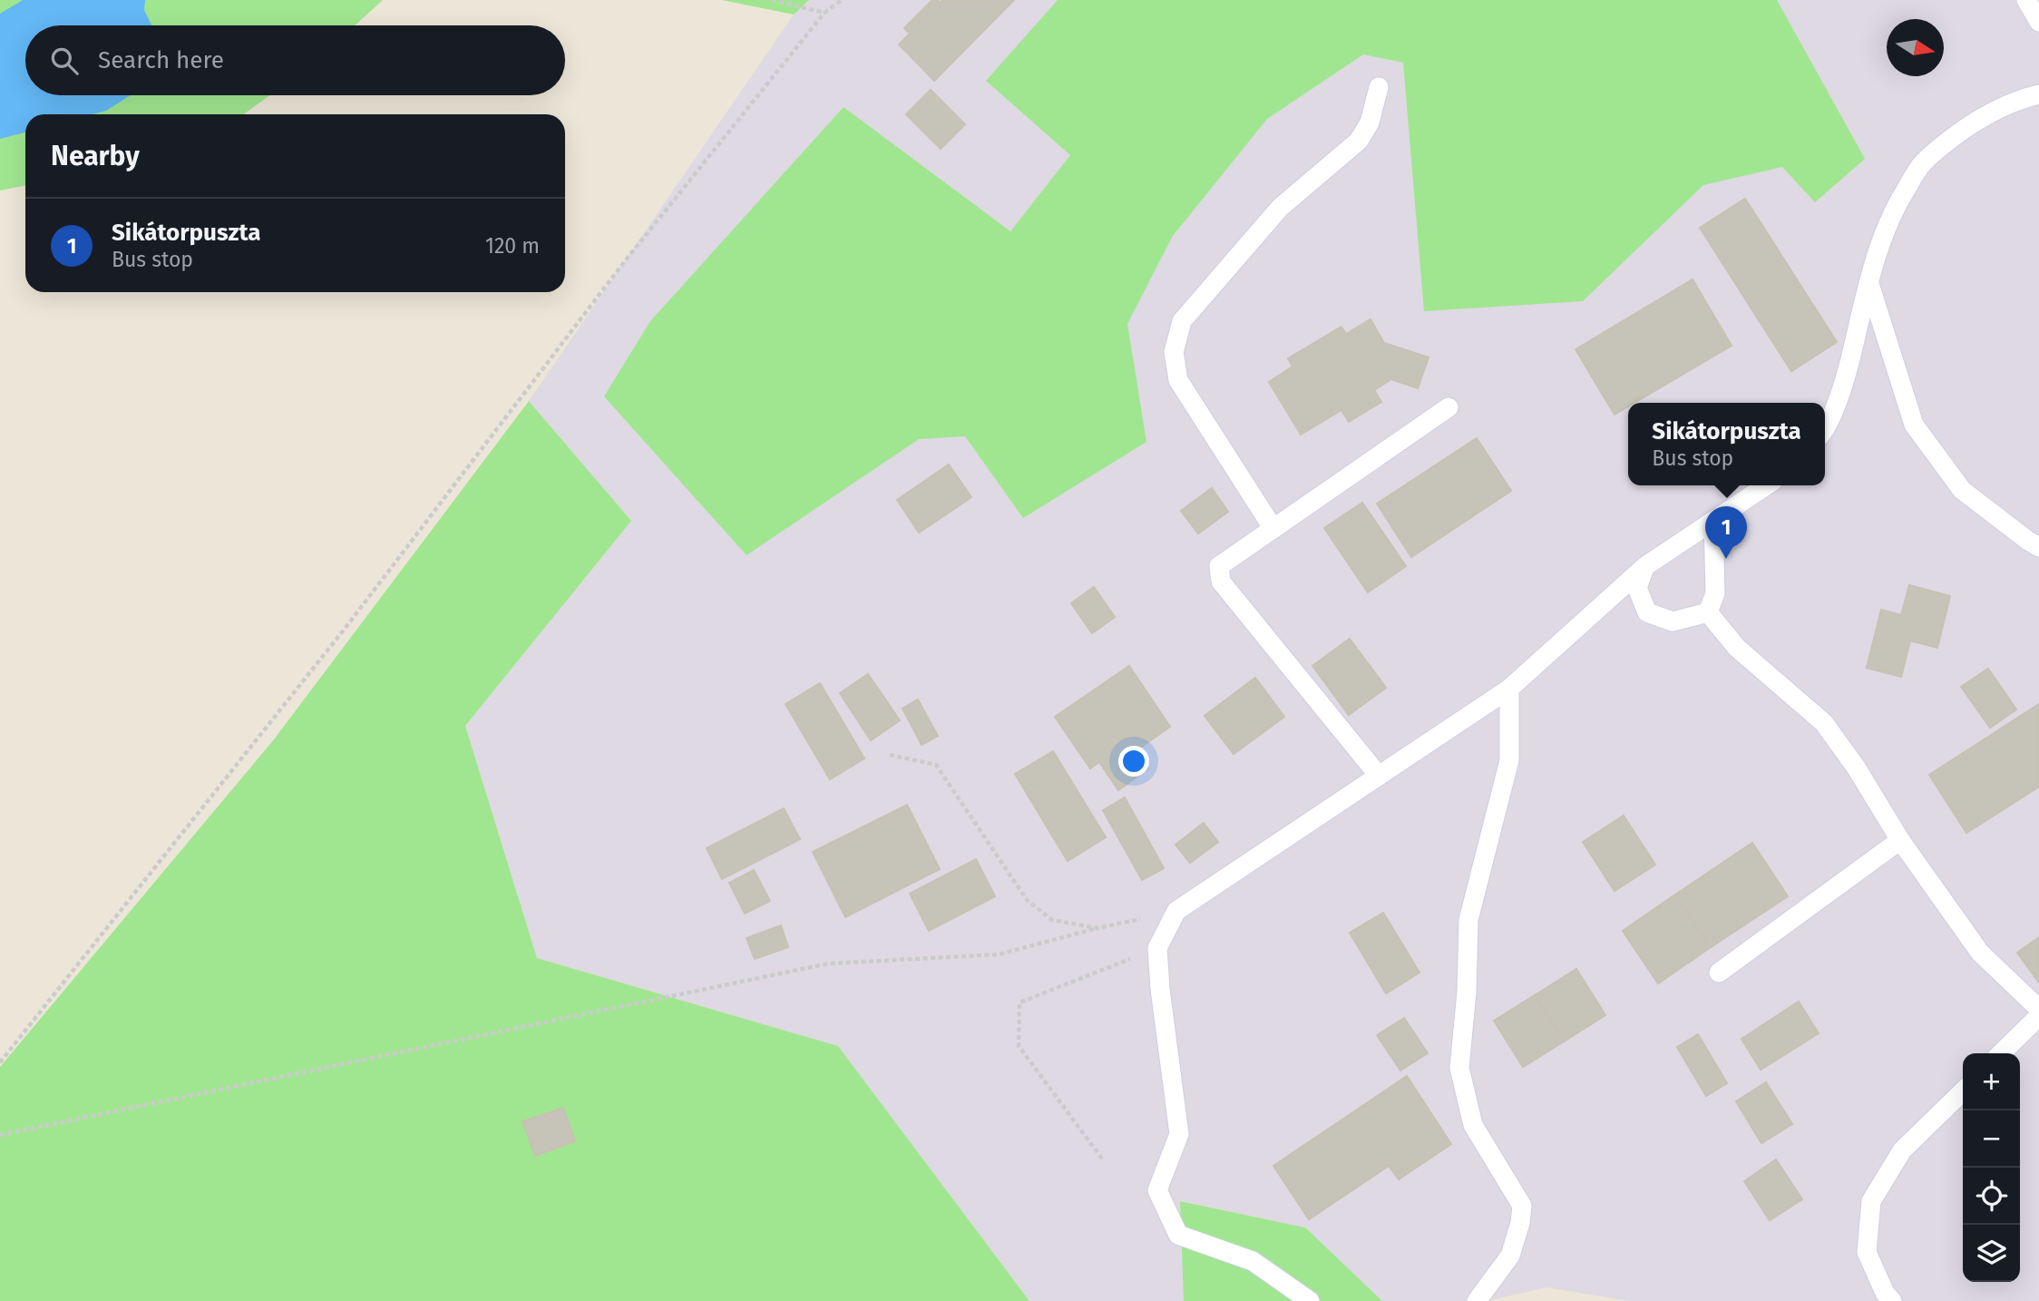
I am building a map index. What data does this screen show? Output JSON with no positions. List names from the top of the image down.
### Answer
{
  "north": "right",
  "page": {
    "search": "Search here",
    "heading": "Nearby",
    "list": [
      {
        "mark": "1",
        "name": "Sikátorpuszta",
        "note": "Bus stop",
        "value": "120 m"
      }
    ],
    "popup": ["Sikátorpuszta", "Bus stop"],
    "pins": "1",
    "map_buttons": ["+", "−"]
  }
}
